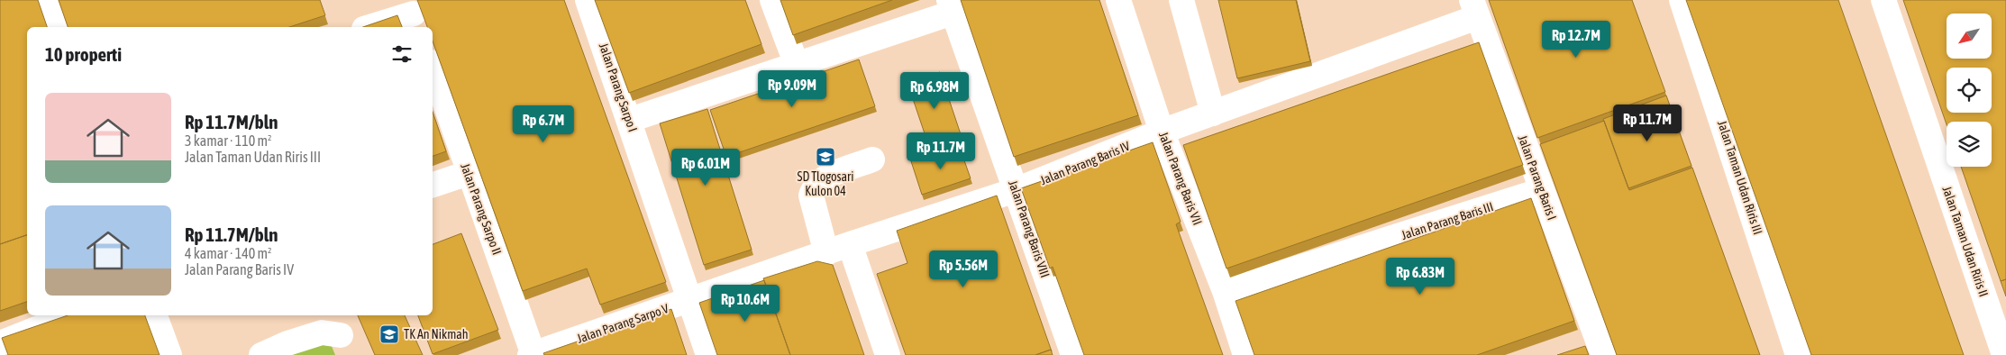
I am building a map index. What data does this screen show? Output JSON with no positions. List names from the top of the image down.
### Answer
{
  "streets": {
    "street": [
      "Jalan Parang Sarpo I",
      "Jalan Parang Baris IV",
      "Jalan Parang Baris I",
      "Jalan Taman Udan Riris III",
      "Jalan Parang Baris VII",
      "Jalan Parang Sarpo II",
      "Jalan Parang Baris III",
      "Jalan Parang Baris VIII",
      "Jalan Taman Udan Riris II",
      "Jalan Parang Sarpo V"
    ]
  },
  "crossings": [
    ["Jalan Parang Sarpo I", "Jalan Parang Baris IV"],
    ["Jalan Parang Sarpo I", "Jalan Parang Sarpo V"],
    ["Jalan Parang Baris IV", "Jalan Parang Baris I"],
    ["Jalan Parang Baris IV", "Jalan Parang Baris VII"],
    ["Jalan Parang Baris IV", "Jalan Parang Baris VIII"],
    ["Jalan Parang Baris IV", "Jalan Parang Sarpo V"],
    ["Jalan Parang Baris I", "Jalan Parang Baris III"],
    ["Jalan Parang Baris VII", "Jalan Parang Baris III"],
    ["Jalan Parang Sarpo II", "Jalan Parang Sarpo V"]
  ],
  "places": {
    "school or university": ["SD Tlogosari Kulon 04", "TK An Nikmah"]
  },
  "north": "bottom left",
  "page": {
    "price": [
      "Rp 12.7M",
      "Rp 9.09M",
      "Rp 6.98M",
      "Rp 11.7M",
      "Rp 6.7M",
      "Rp 11.7M",
      "Rp 6.01M",
      "Rp 5.56M",
      "Rp 6.83M",
      "Rp 10.6M"
    ],
    "heading": "10 properti",
    "list": [
      {
        "name": "Rp 11.7M/bln",
        "note": "3 kamar · 110 m² · Jalan Taman Udan Riris III"
      },
      {
        "name": "Rp 11.7M/bln",
        "note": "4 kamar · 140 m² · Jalan Parang Baris IV"
      }
    ]
  }
}
